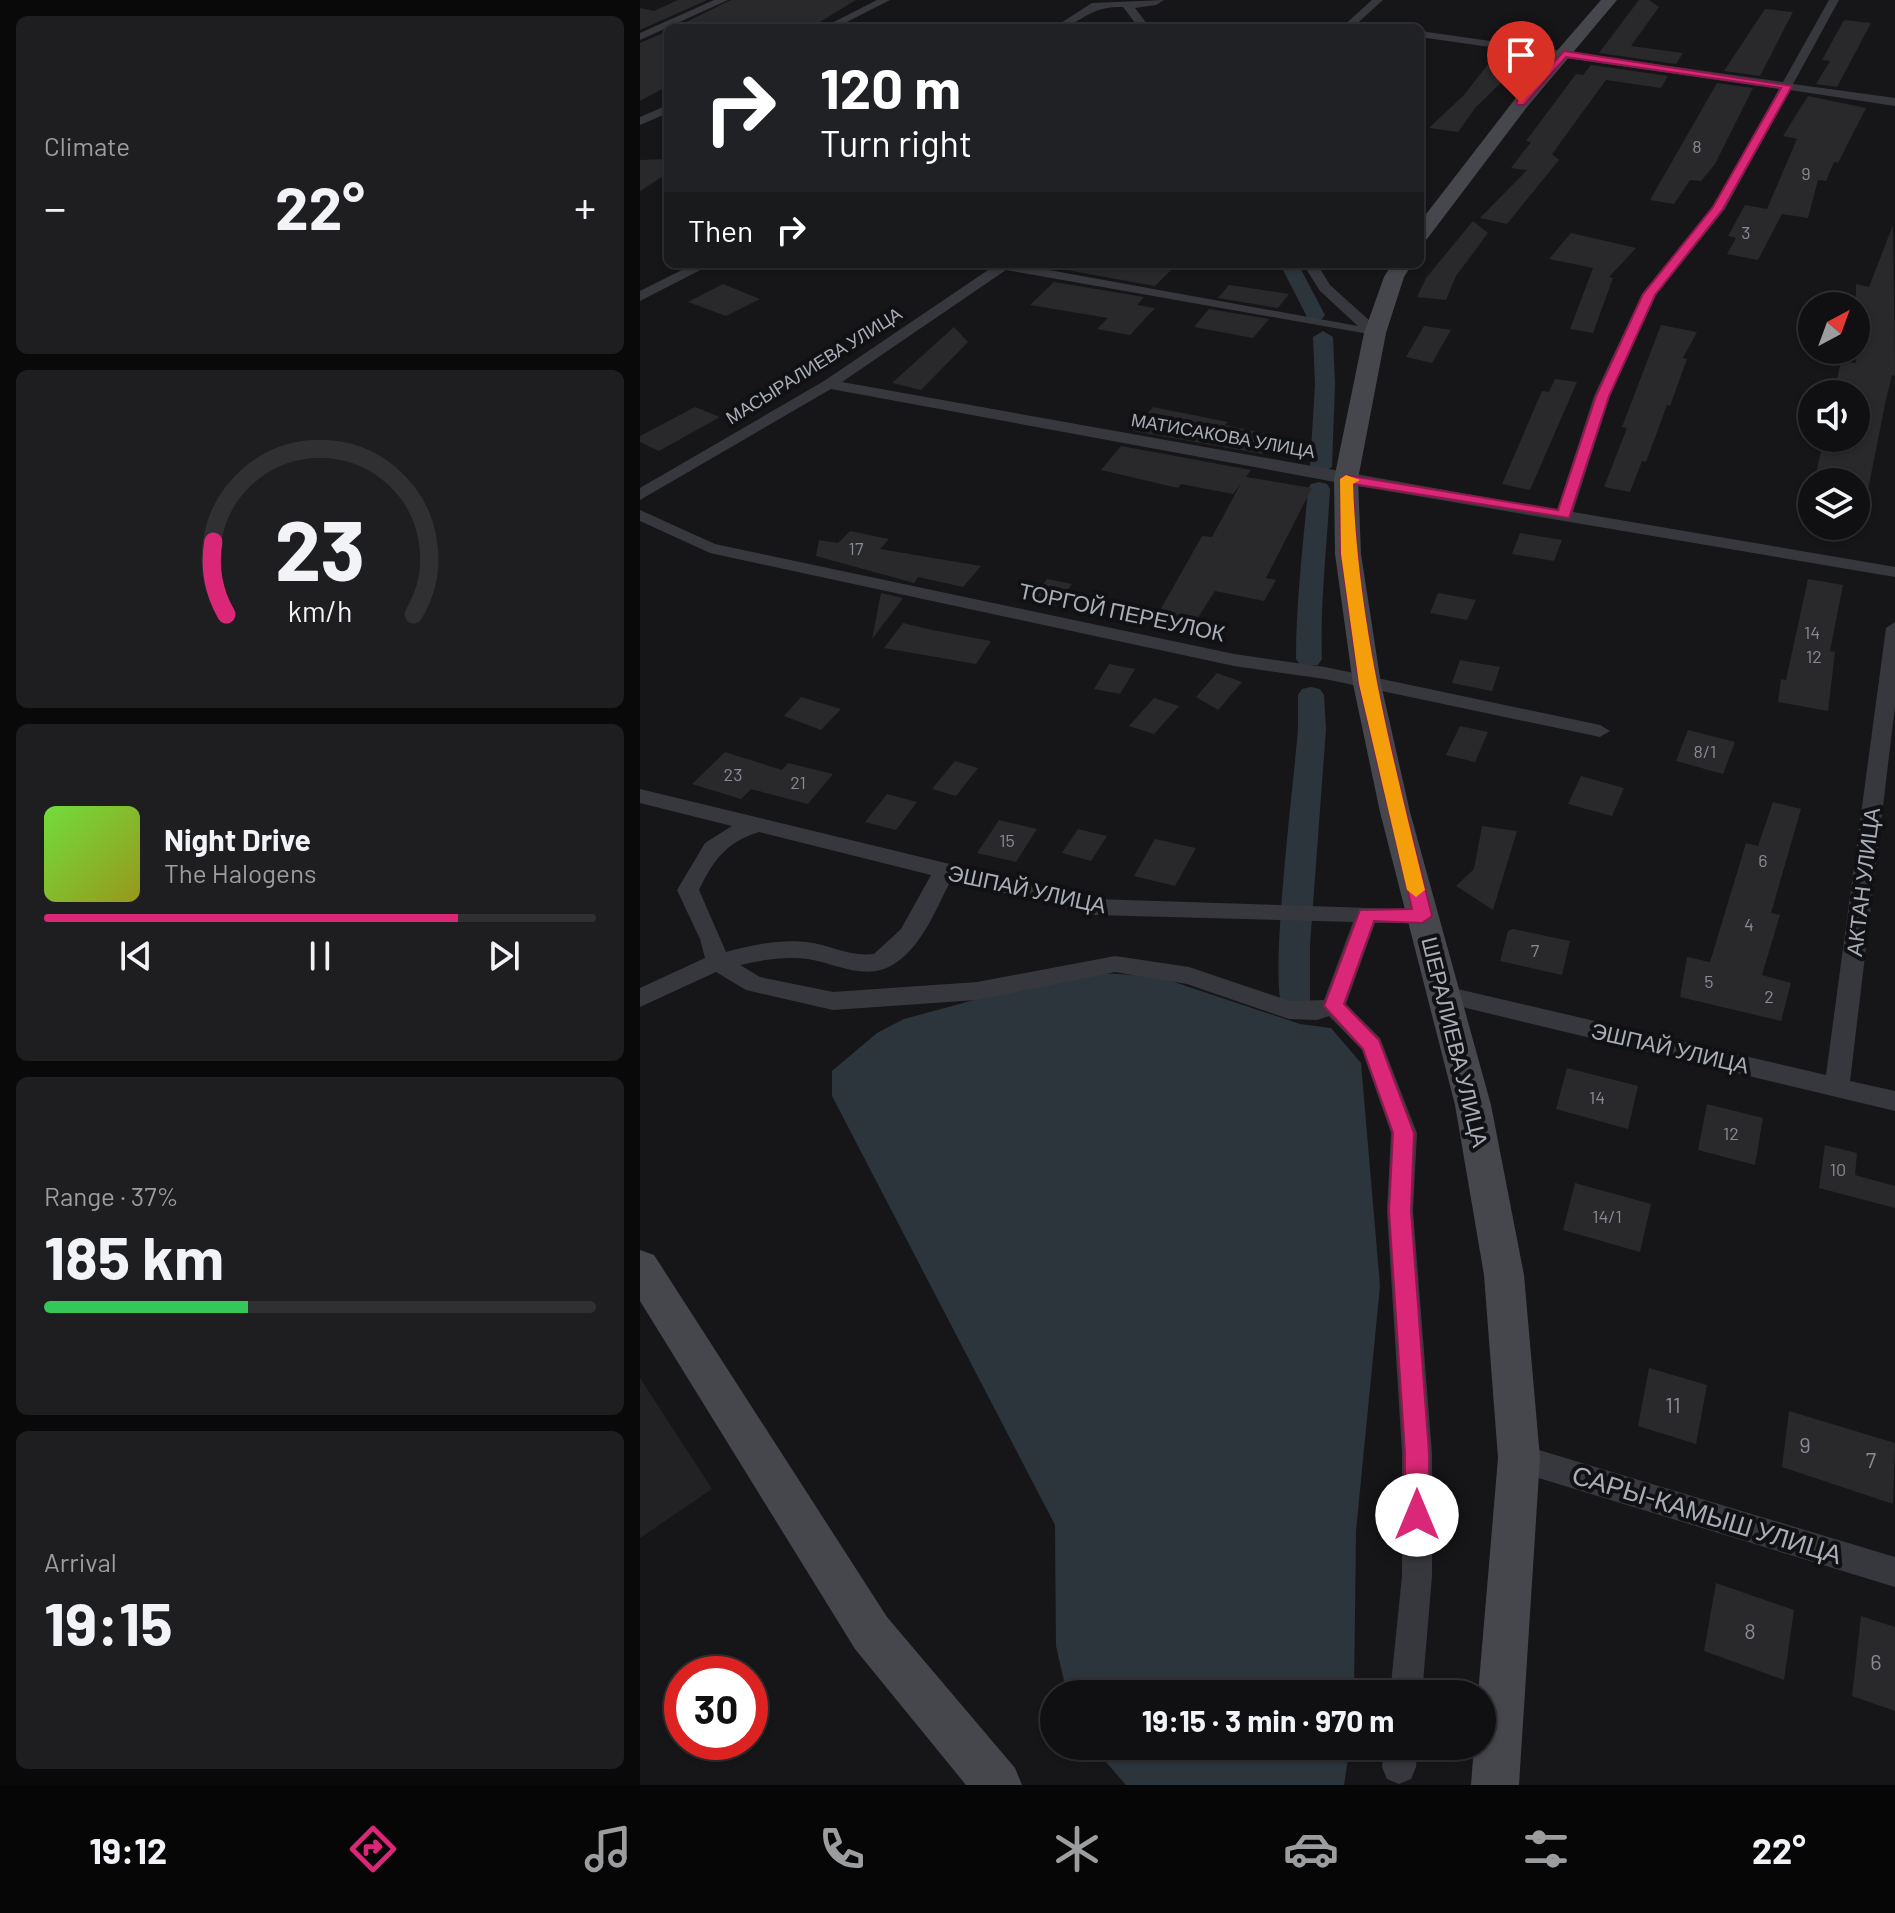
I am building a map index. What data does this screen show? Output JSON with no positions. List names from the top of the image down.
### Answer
{
  "streets": {
    "street": [
      "МАСЫРАЛИЕВА УЛИЦА",
      "МАТИСАКОВА УЛИЦА",
      "ТОРГОЙ ПЕРЕУЛОК",
      "АКТАН УЛИЦА",
      "ЭШПАЙ УЛИЦА",
      "ШЕРАЛИЕВА УЛИЦА",
      "САРЫ-КАМЫШ УЛИЦА"
    ]
  },
  "crossings": [
    ["МАСЫРАЛИЕВА УЛИЦА", "МАТИСАКОВА УЛИЦА"],
    ["МАТИСАКОВА УЛИЦА", "ШЕРАЛИЕВА УЛИЦА"],
    ["ТОРГОЙ ПЕРЕУЛОК", "ШЕРАЛИЕВА УЛИЦА"],
    ["АКТАН УЛИЦА", "ЭШПАЙ УЛИЦА"],
    ["ЭШПАЙ УЛИЦА", "ШЕРАЛИЕВА УЛИЦА"],
    ["ШЕРАЛИЕВА УЛИЦА", "САРЫ-КАМЫШ УЛИЦА"]
  ],
  "house_numbers": [
    "8",
    "9",
    "3",
    "17",
    "14",
    "12",
    "8/1",
    "23",
    "21",
    "15",
    "6",
    "4",
    "7",
    "5",
    "2",
    "14",
    "12",
    "10",
    "14/1",
    "11",
    "9",
    "7",
    "8",
    "6"
  ],
  "north": "top right",
  "page": {
    "tile": [
      "Climate",
      ["Range · 37%", "185 km"],
      ["Arrival", "19:15"]
    ],
    "turn": ["120 m", "Turn right"],
    "heat": ["−", "22°", "+"],
    "then": "Then",
    "song": ["Night Drive", "The Halogens"],
    "limit": "30",
    "trip": "19:15 · 3 min · 970 m",
    "tabs": ["19:12", "22°"],
    "gauge": ["23", "km/h"]
  }
}
